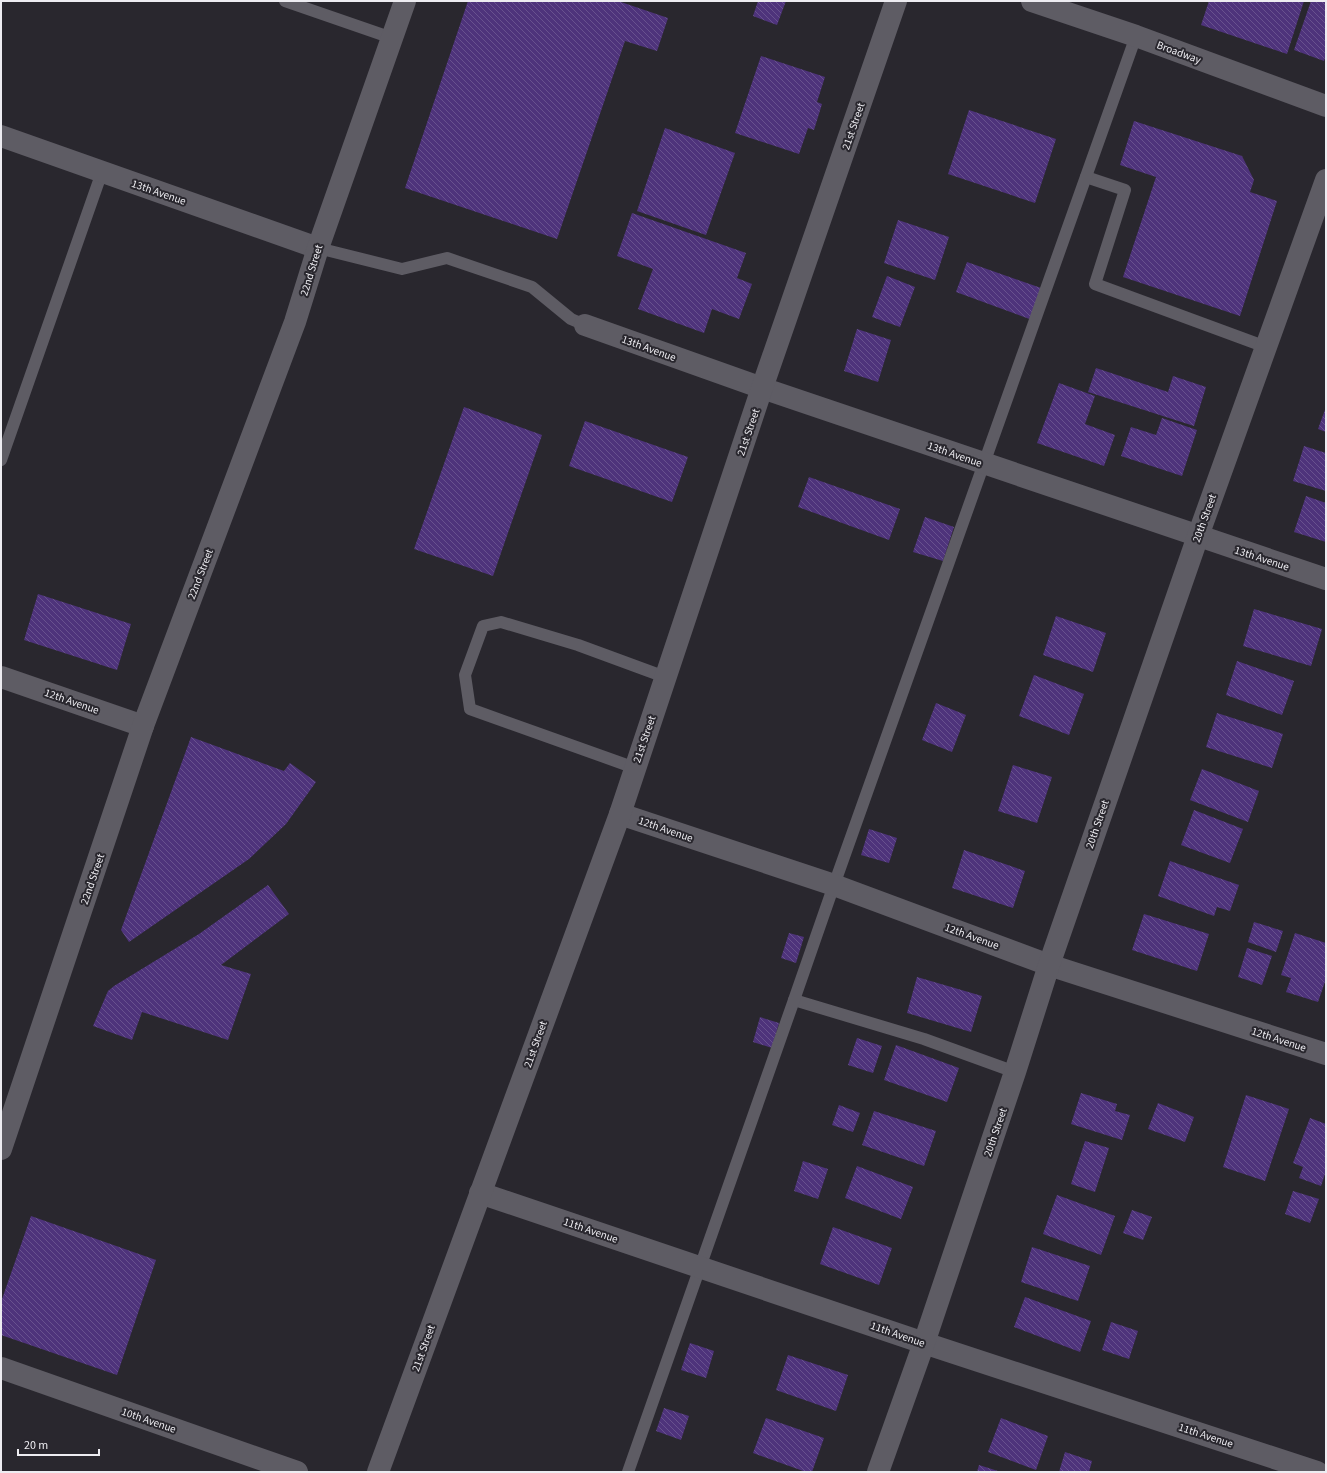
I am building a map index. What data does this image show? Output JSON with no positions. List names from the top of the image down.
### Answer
{
  "streets": {
    "street": [
      "Broadway",
      "21st Street",
      "13th Avenue",
      "22nd Street",
      "20th Street",
      "12th Avenue",
      "11th Avenue",
      "10th Avenue"
    ]
  },
  "crossings": [
    ["21st Street", "13th Avenue"],
    ["21st Street", "12th Avenue"],
    ["21st Street", "11th Avenue"],
    ["13th Avenue", "22nd Street"],
    ["13th Avenue", "20th Street"],
    ["22nd Street", "12th Avenue"],
    ["20th Street", "12th Avenue"],
    ["20th Street", "11th Avenue"]
  ],
  "scale_bar": "20 m"
}
